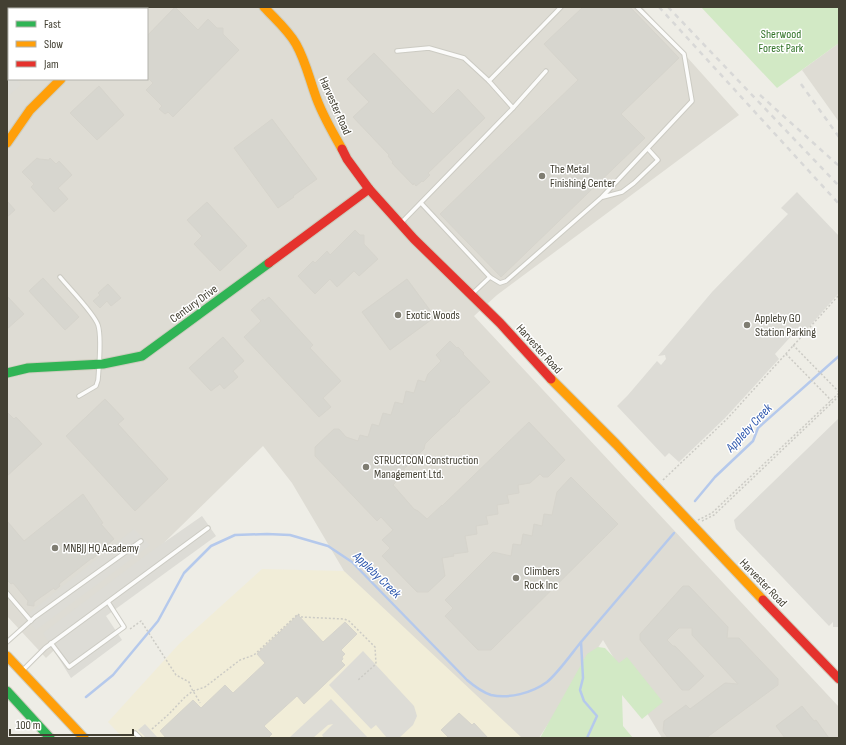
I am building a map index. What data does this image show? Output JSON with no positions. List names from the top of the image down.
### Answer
{
  "streets": {
    "main road": ["Harvester Road", "Century Drive"]
  },
  "crossings": [
    ["Harvester Road", "Century Drive"]
  ],
  "water": ["Appleby Creek"],
  "parks": ["Sherwood Forest Park"],
  "places": [
    "The Metal Finishing Center",
    "Exotic Woods",
    "Appleby GO Station Parking",
    "STRUCTCON Construction Management Ltd.",
    "MNBJJ HQ Academy",
    "Climbers Rock Inc"
  ],
  "legend": ["Fast", "Slow", "Jam"],
  "scale_bar": "100 m"
}
